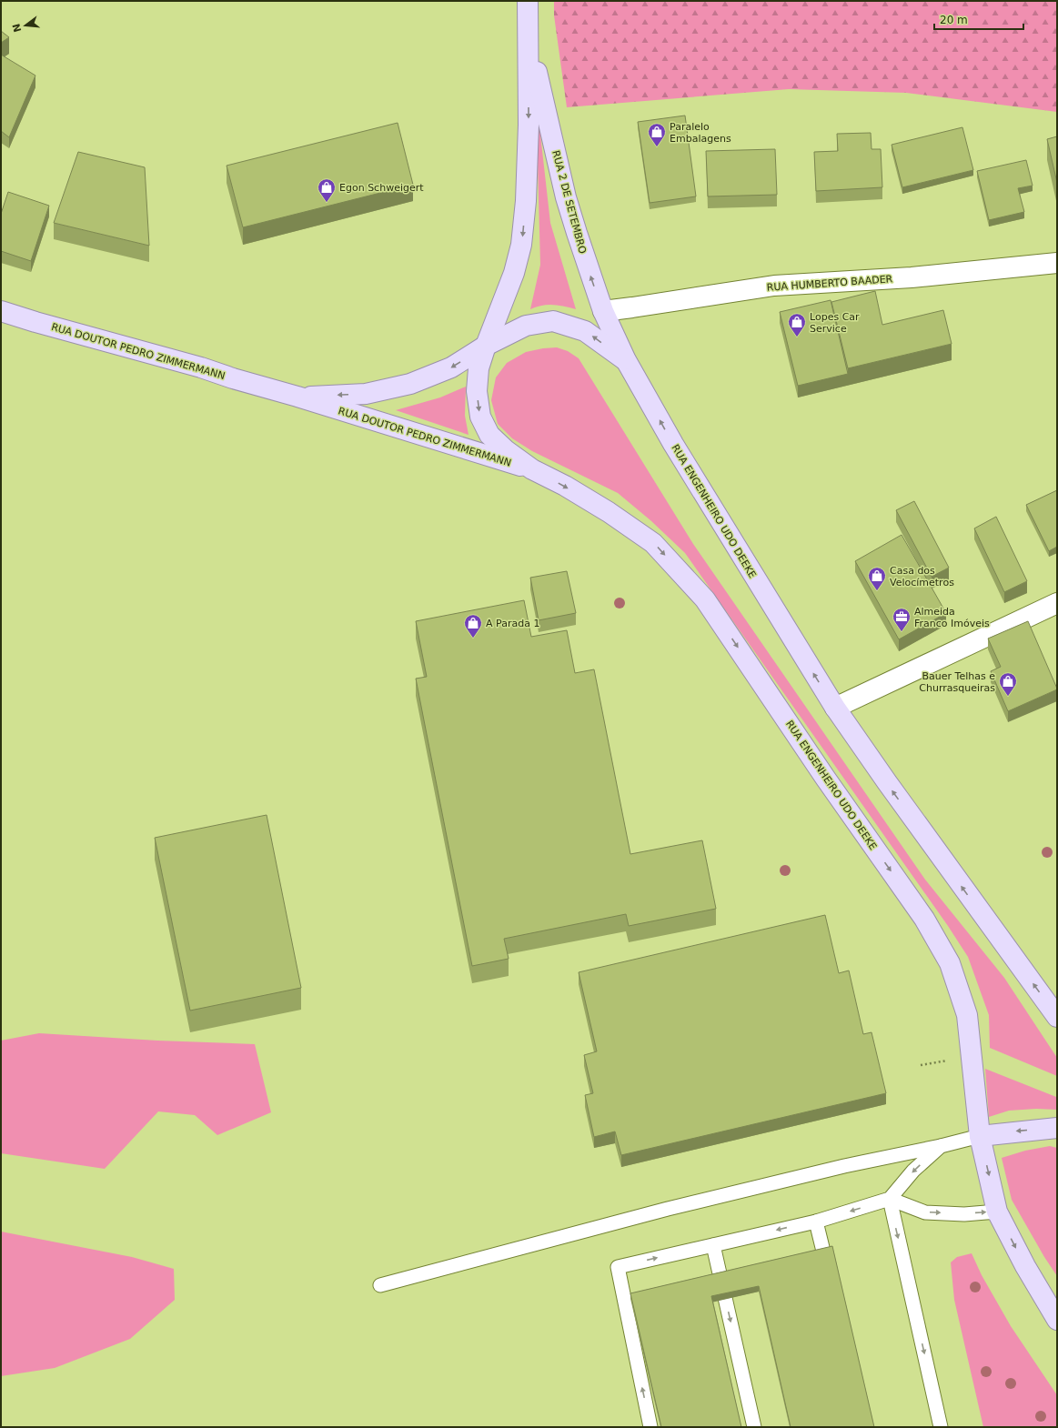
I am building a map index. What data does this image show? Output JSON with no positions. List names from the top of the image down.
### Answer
{
  "streets": {
    "main road": ["RUA 2 DE SETEMBRO", "RUA DOUTOR PEDRO ZIMMERMANN", "RUA ENGENHEIRO UDO DEEKE"],
    "street": ["RUA HUMBERTO BAADER"]
  },
  "crossings": [
    ["RUA 2 DE SETEMBRO", "RUA HUMBERTO BAADER"],
    ["RUA 2 DE SETEMBRO", "RUA DOUTOR PEDRO ZIMMERMANN"],
    ["RUA 2 DE SETEMBRO", "RUA ENGENHEIRO UDO DEEKE"],
    ["RUA DOUTOR PEDRO ZIMMERMANN", "RUA ENGENHEIRO UDO DEEKE"]
  ],
  "places": {
    "shop": [
      "Paralelo Embalagens",
      "Egon Schweigert",
      "Lopes Car Service",
      "Casa dos Velocímetros",
      "A Parada 1",
      "Bauer Telhas e Churrasqueiras"
    ],
    "office": ["Almeida Franco Imóveis"]
  },
  "scale_bar": "20 m",
  "north": "left"
}
